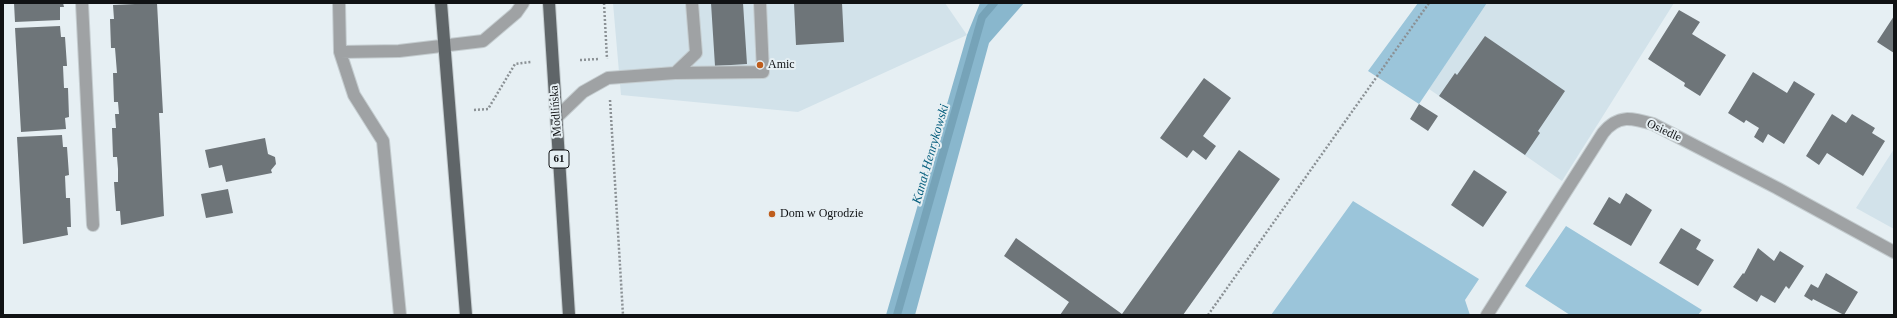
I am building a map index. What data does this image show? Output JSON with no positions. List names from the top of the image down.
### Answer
{
  "streets": {
    "main road": ["Modlińska", "61"],
    "street": ["Osiedle"]
  },
  "water": ["Kanał Henrykowski"],
  "places": ["Amic", "Dom w Ogrodzie"]
}
